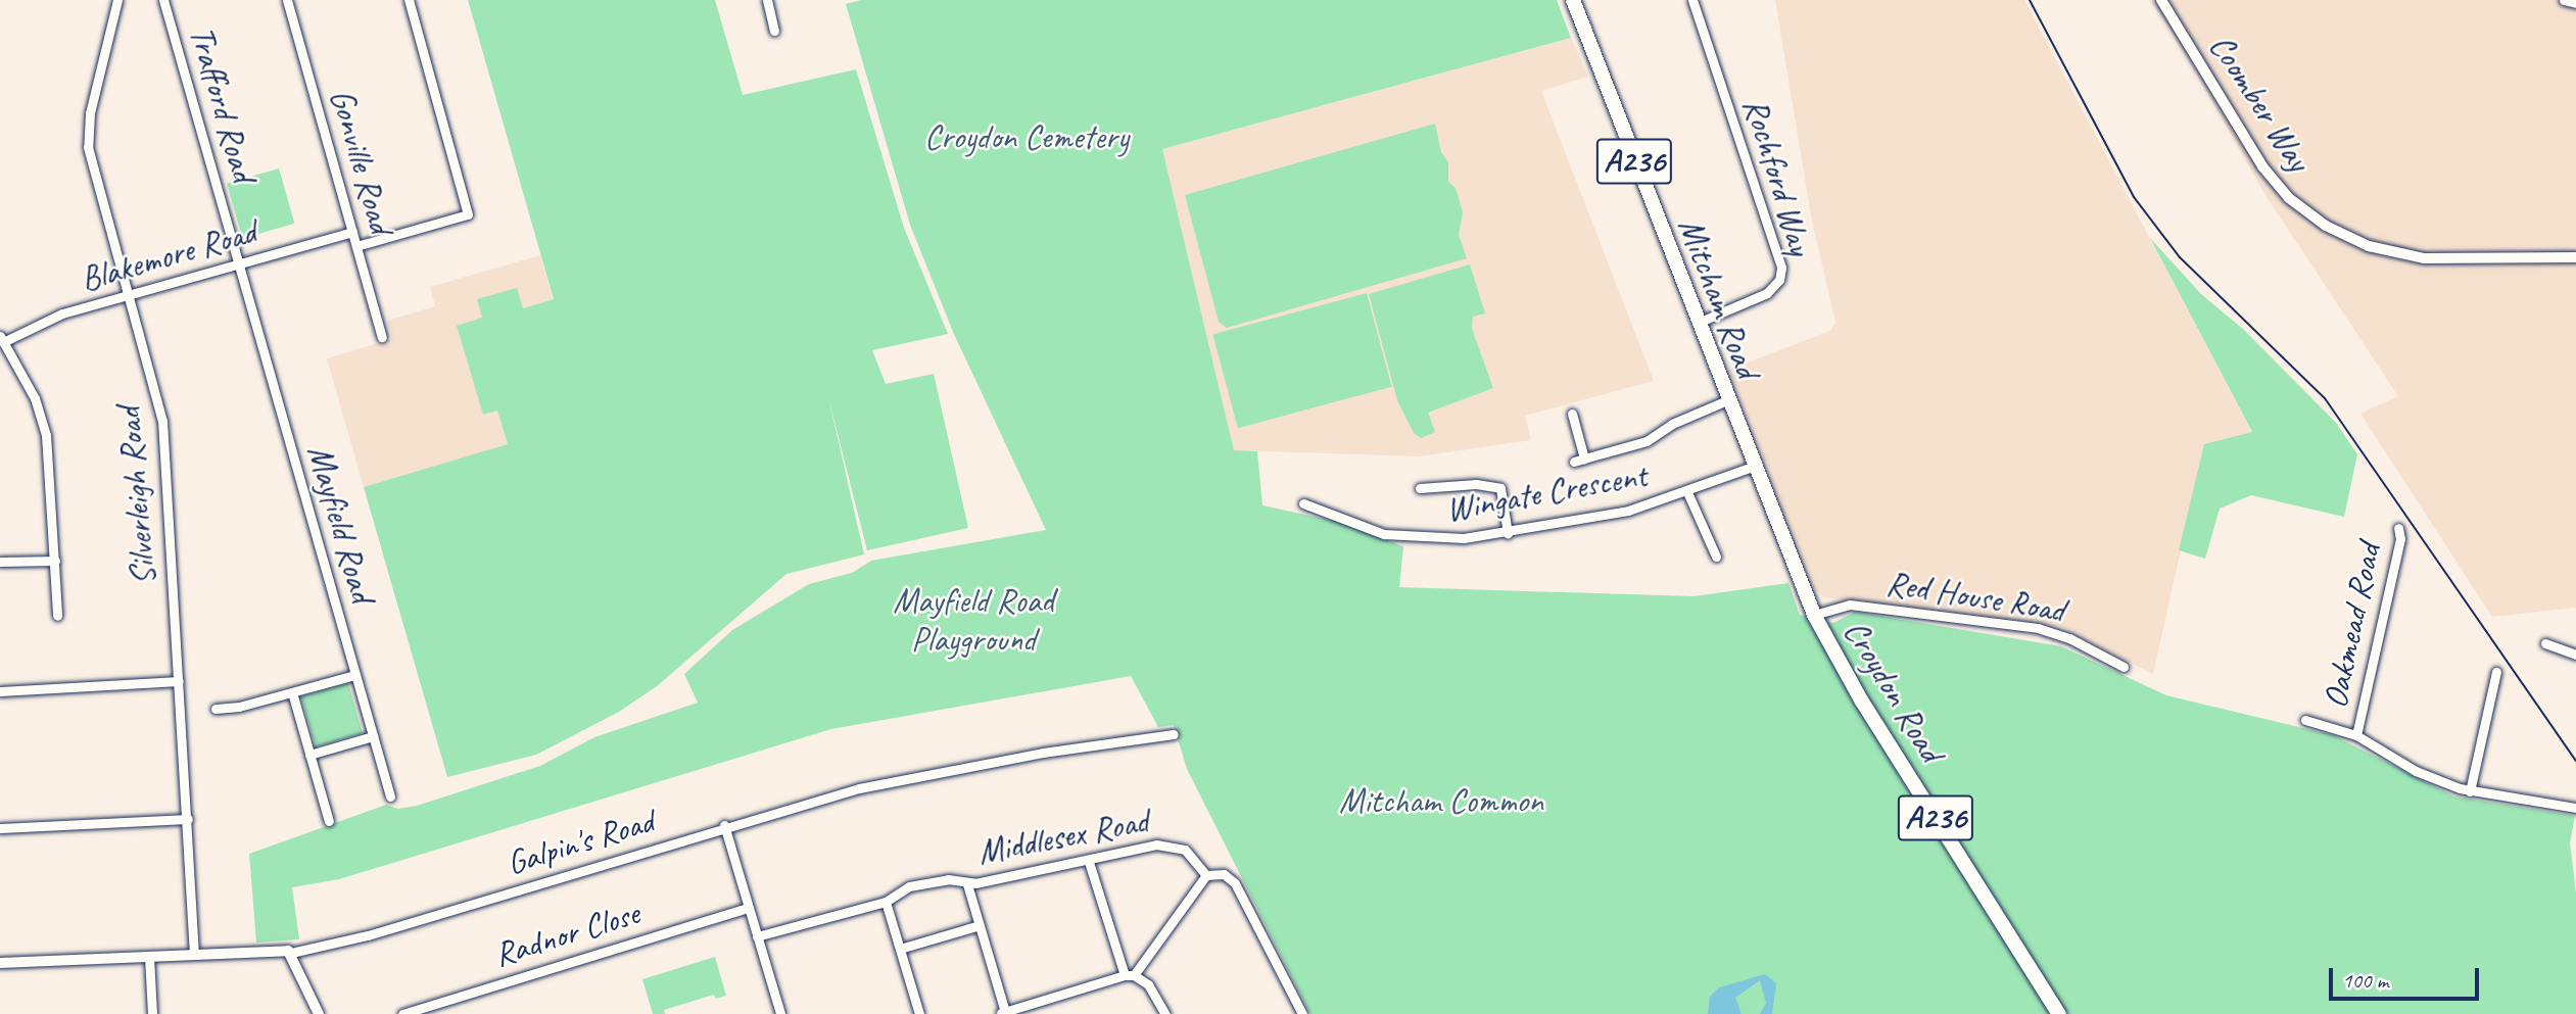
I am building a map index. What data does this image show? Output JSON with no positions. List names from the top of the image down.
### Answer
{
  "streets": {
    "main road": ["A236", "Mitcham Road", "Croydon Road"],
    "street": [
      "Coomber Way",
      "Trafford Road",
      "Gonville Road",
      "Rochford Way",
      "Blakemore Road",
      "Wingate Crescent",
      "Silverleigh Road",
      "Mayfield Road",
      "Red House Road",
      "Oakmead Road",
      "Middlesex Road",
      "Galpin's Road",
      "Radnor Close"
    ]
  },
  "crossings": [
    ["Trafford Road", "Blakemore Road"],
    ["Trafford Road", "Mayfield Road"],
    ["Gonville Road", "Blakemore Road"],
    ["Rochford Way", "Mitcham Road"],
    ["Blakemore Road", "Silverleigh Road"],
    ["Blakemore Road", "Mayfield Road"],
    ["Mitcham Road", "Wingate Crescent"],
    ["Mitcham Road", "Red House Road"],
    ["Mitcham Road", "Croydon Road"],
    ["Silverleigh Road", "Galpin's Road"],
    ["Red House Road", "Croydon Road"]
  ],
  "parks": ["Croydon Cemetery", "Mayfield Road Playground", "Mitcham Common"],
  "scale_bar": "100 m"
}
